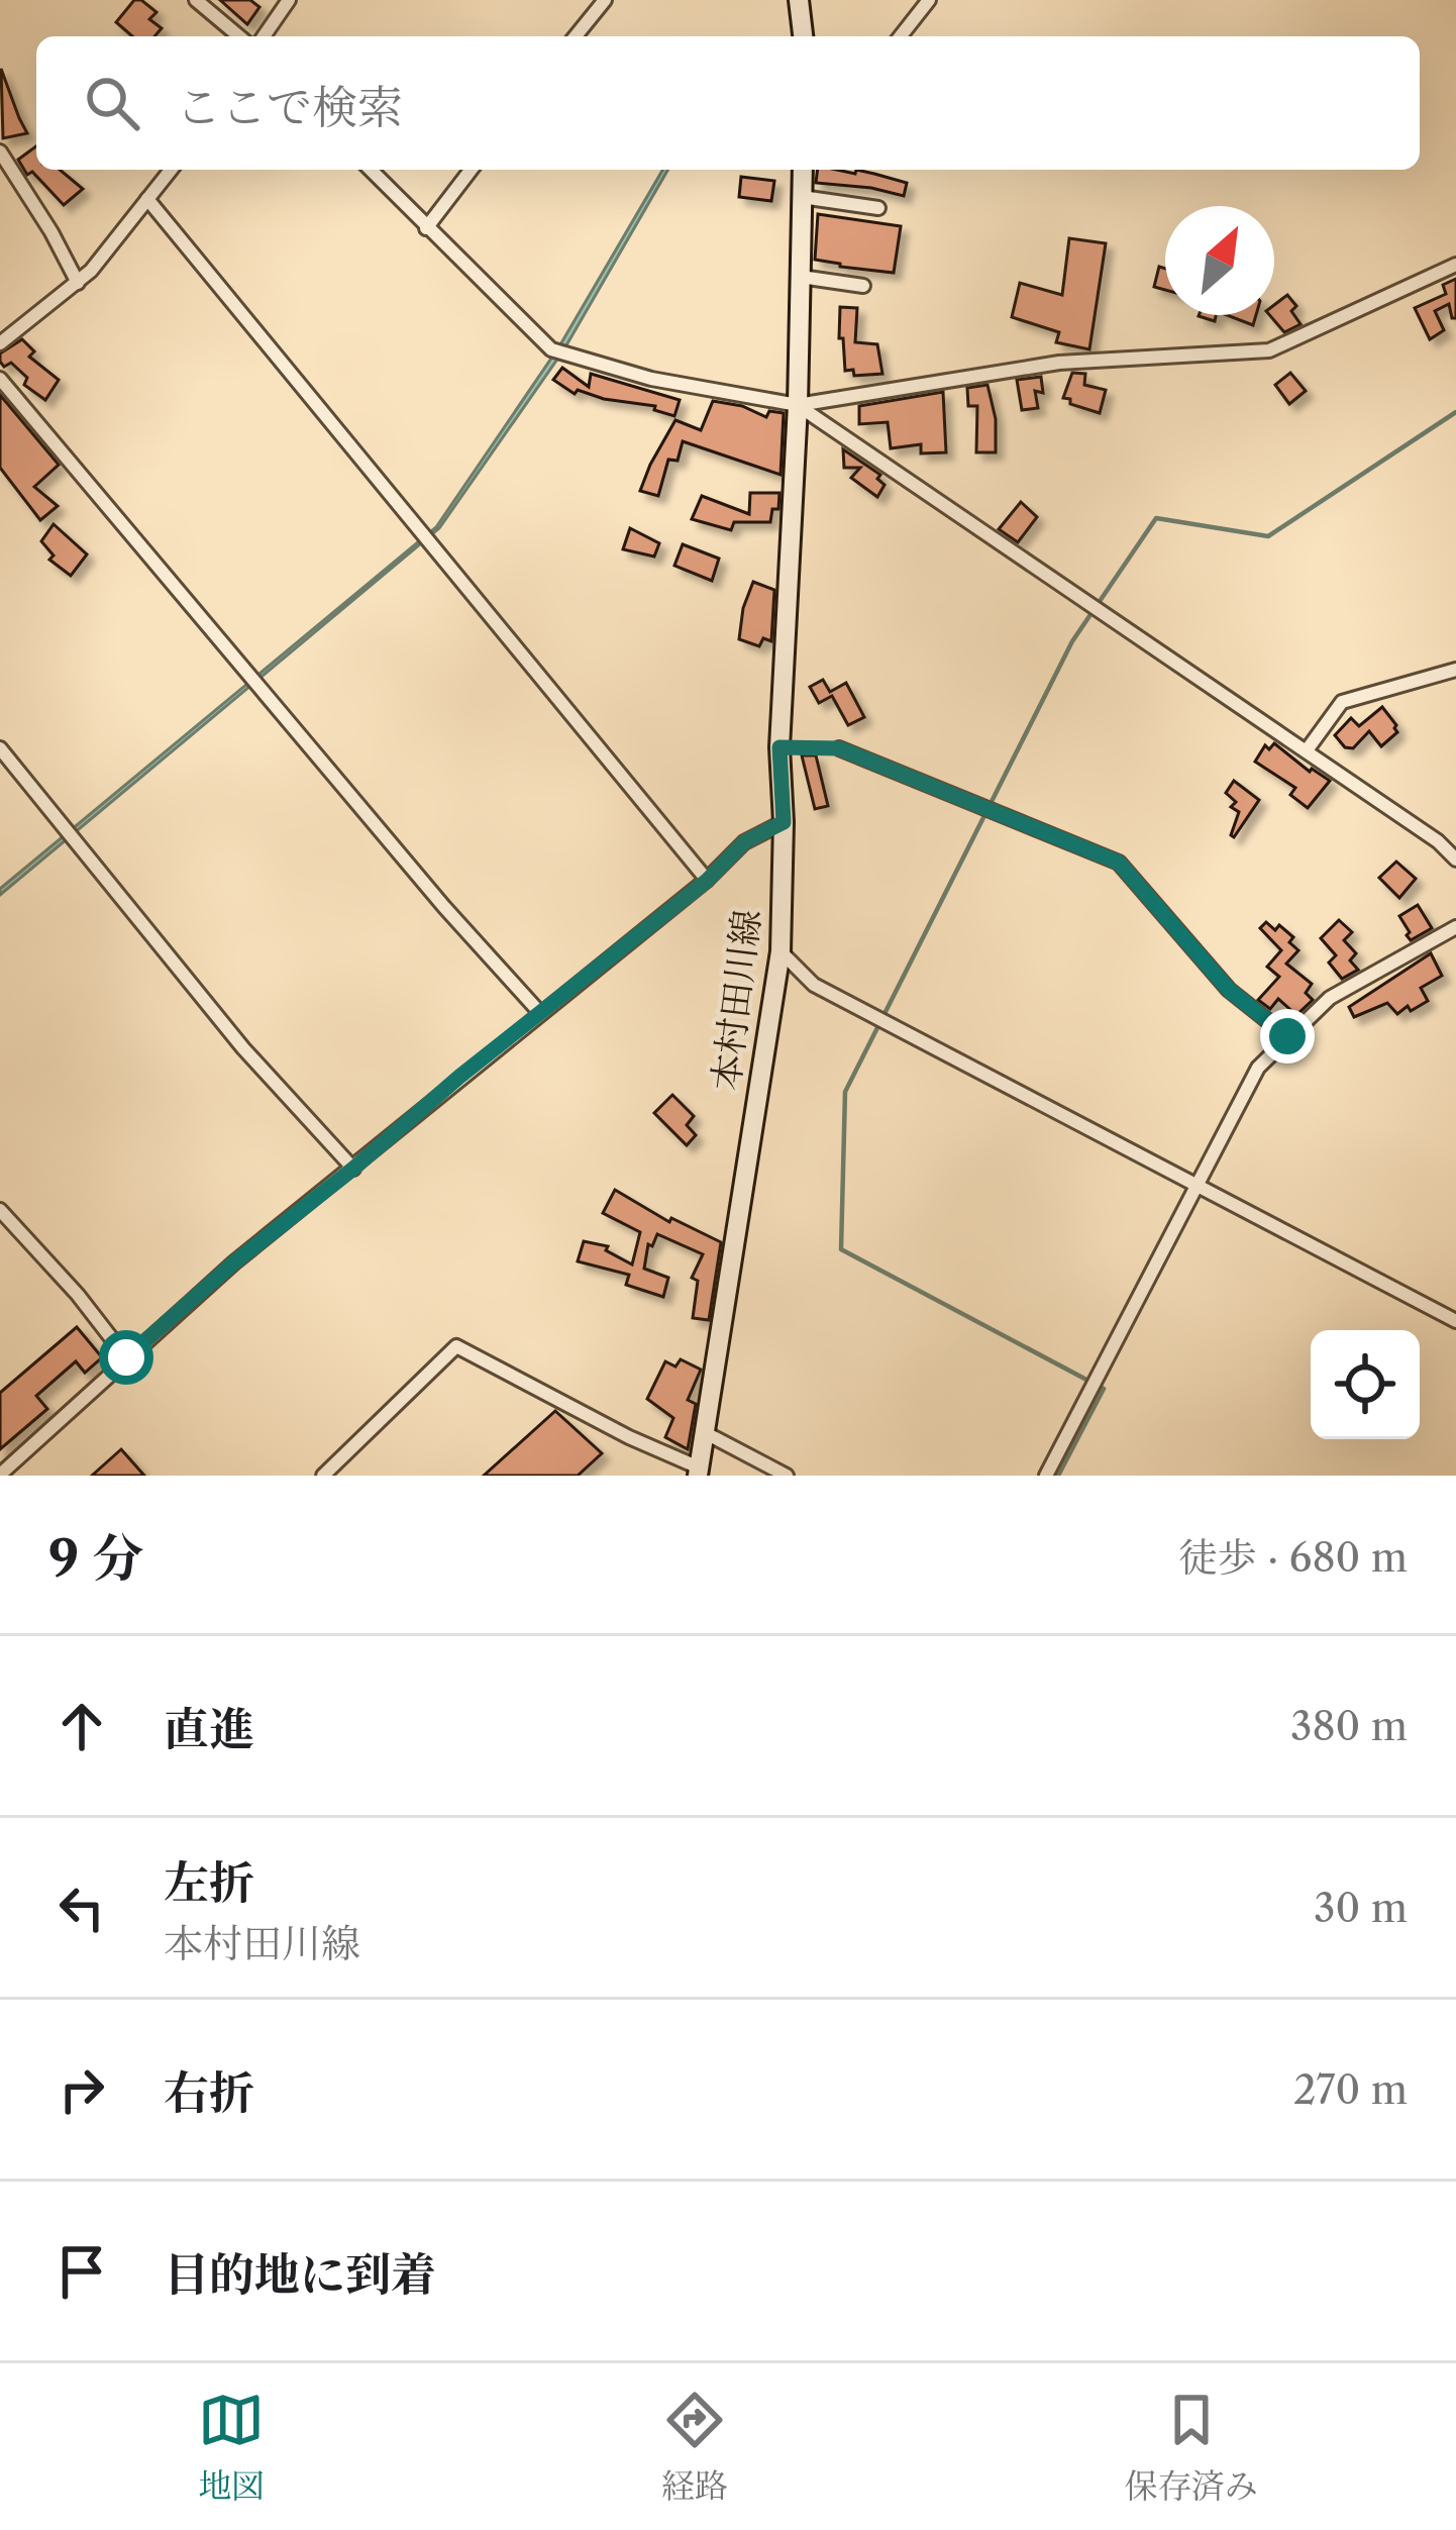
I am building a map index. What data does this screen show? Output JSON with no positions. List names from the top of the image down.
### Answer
{
  "streets": {
    "main road": ["本村田川線"]
  },
  "north": "top right",
  "page": {
    "search": "ここで検索",
    "heading": ["9 分", "徒歩 · 680 m"],
    "list": [
      ["直進", "380 m"],
      ["左折", "本村田川線", "30 m"],
      ["右折", "270 m"],
      "目的地に到着"
    ],
    "nav": ["地図", "経路", "保存済み"]
  }
}
